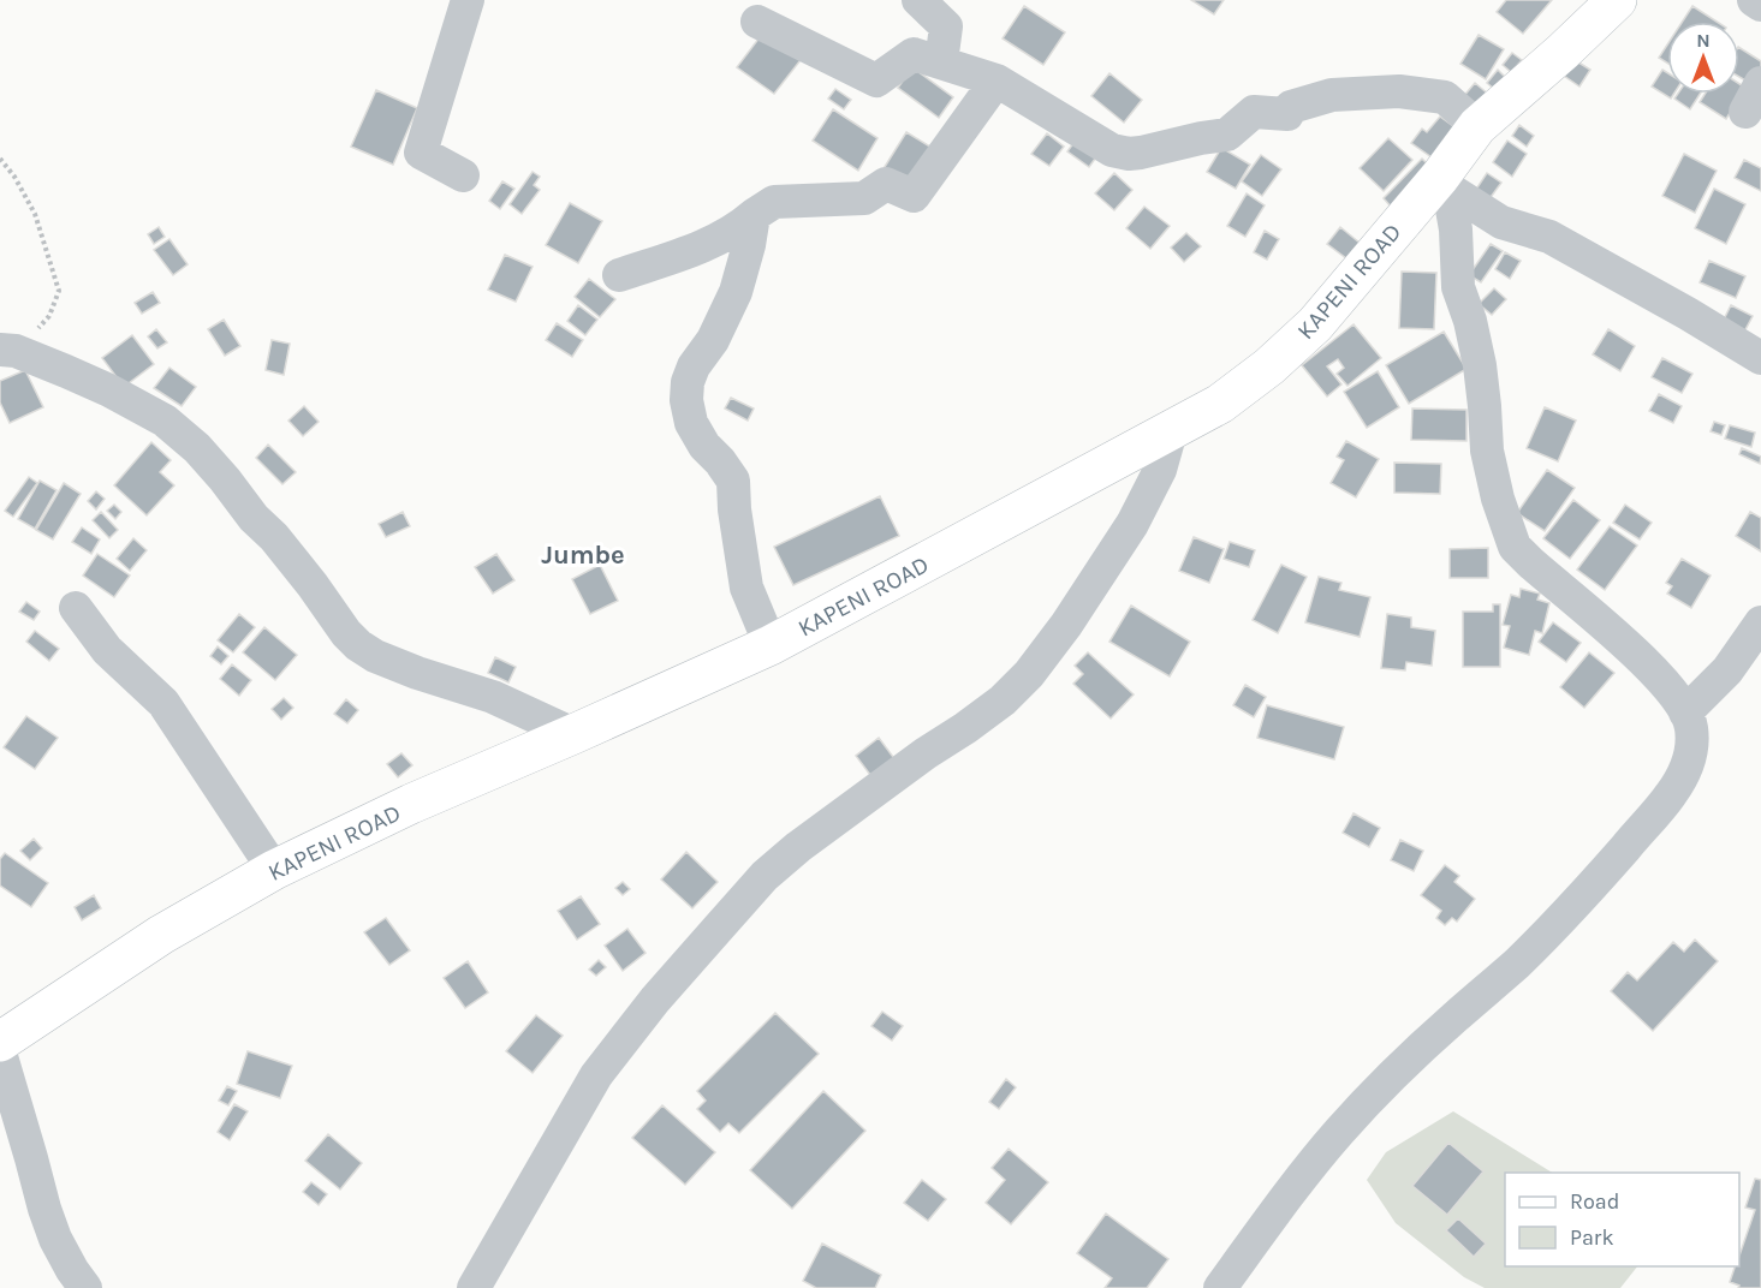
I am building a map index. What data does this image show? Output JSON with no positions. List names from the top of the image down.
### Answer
{
  "streets": {
    "main road": ["KAPENI ROAD"]
  },
  "districts": ["Jumbe"],
  "legend": ["Road", "Park"],
  "north": "top"
}
